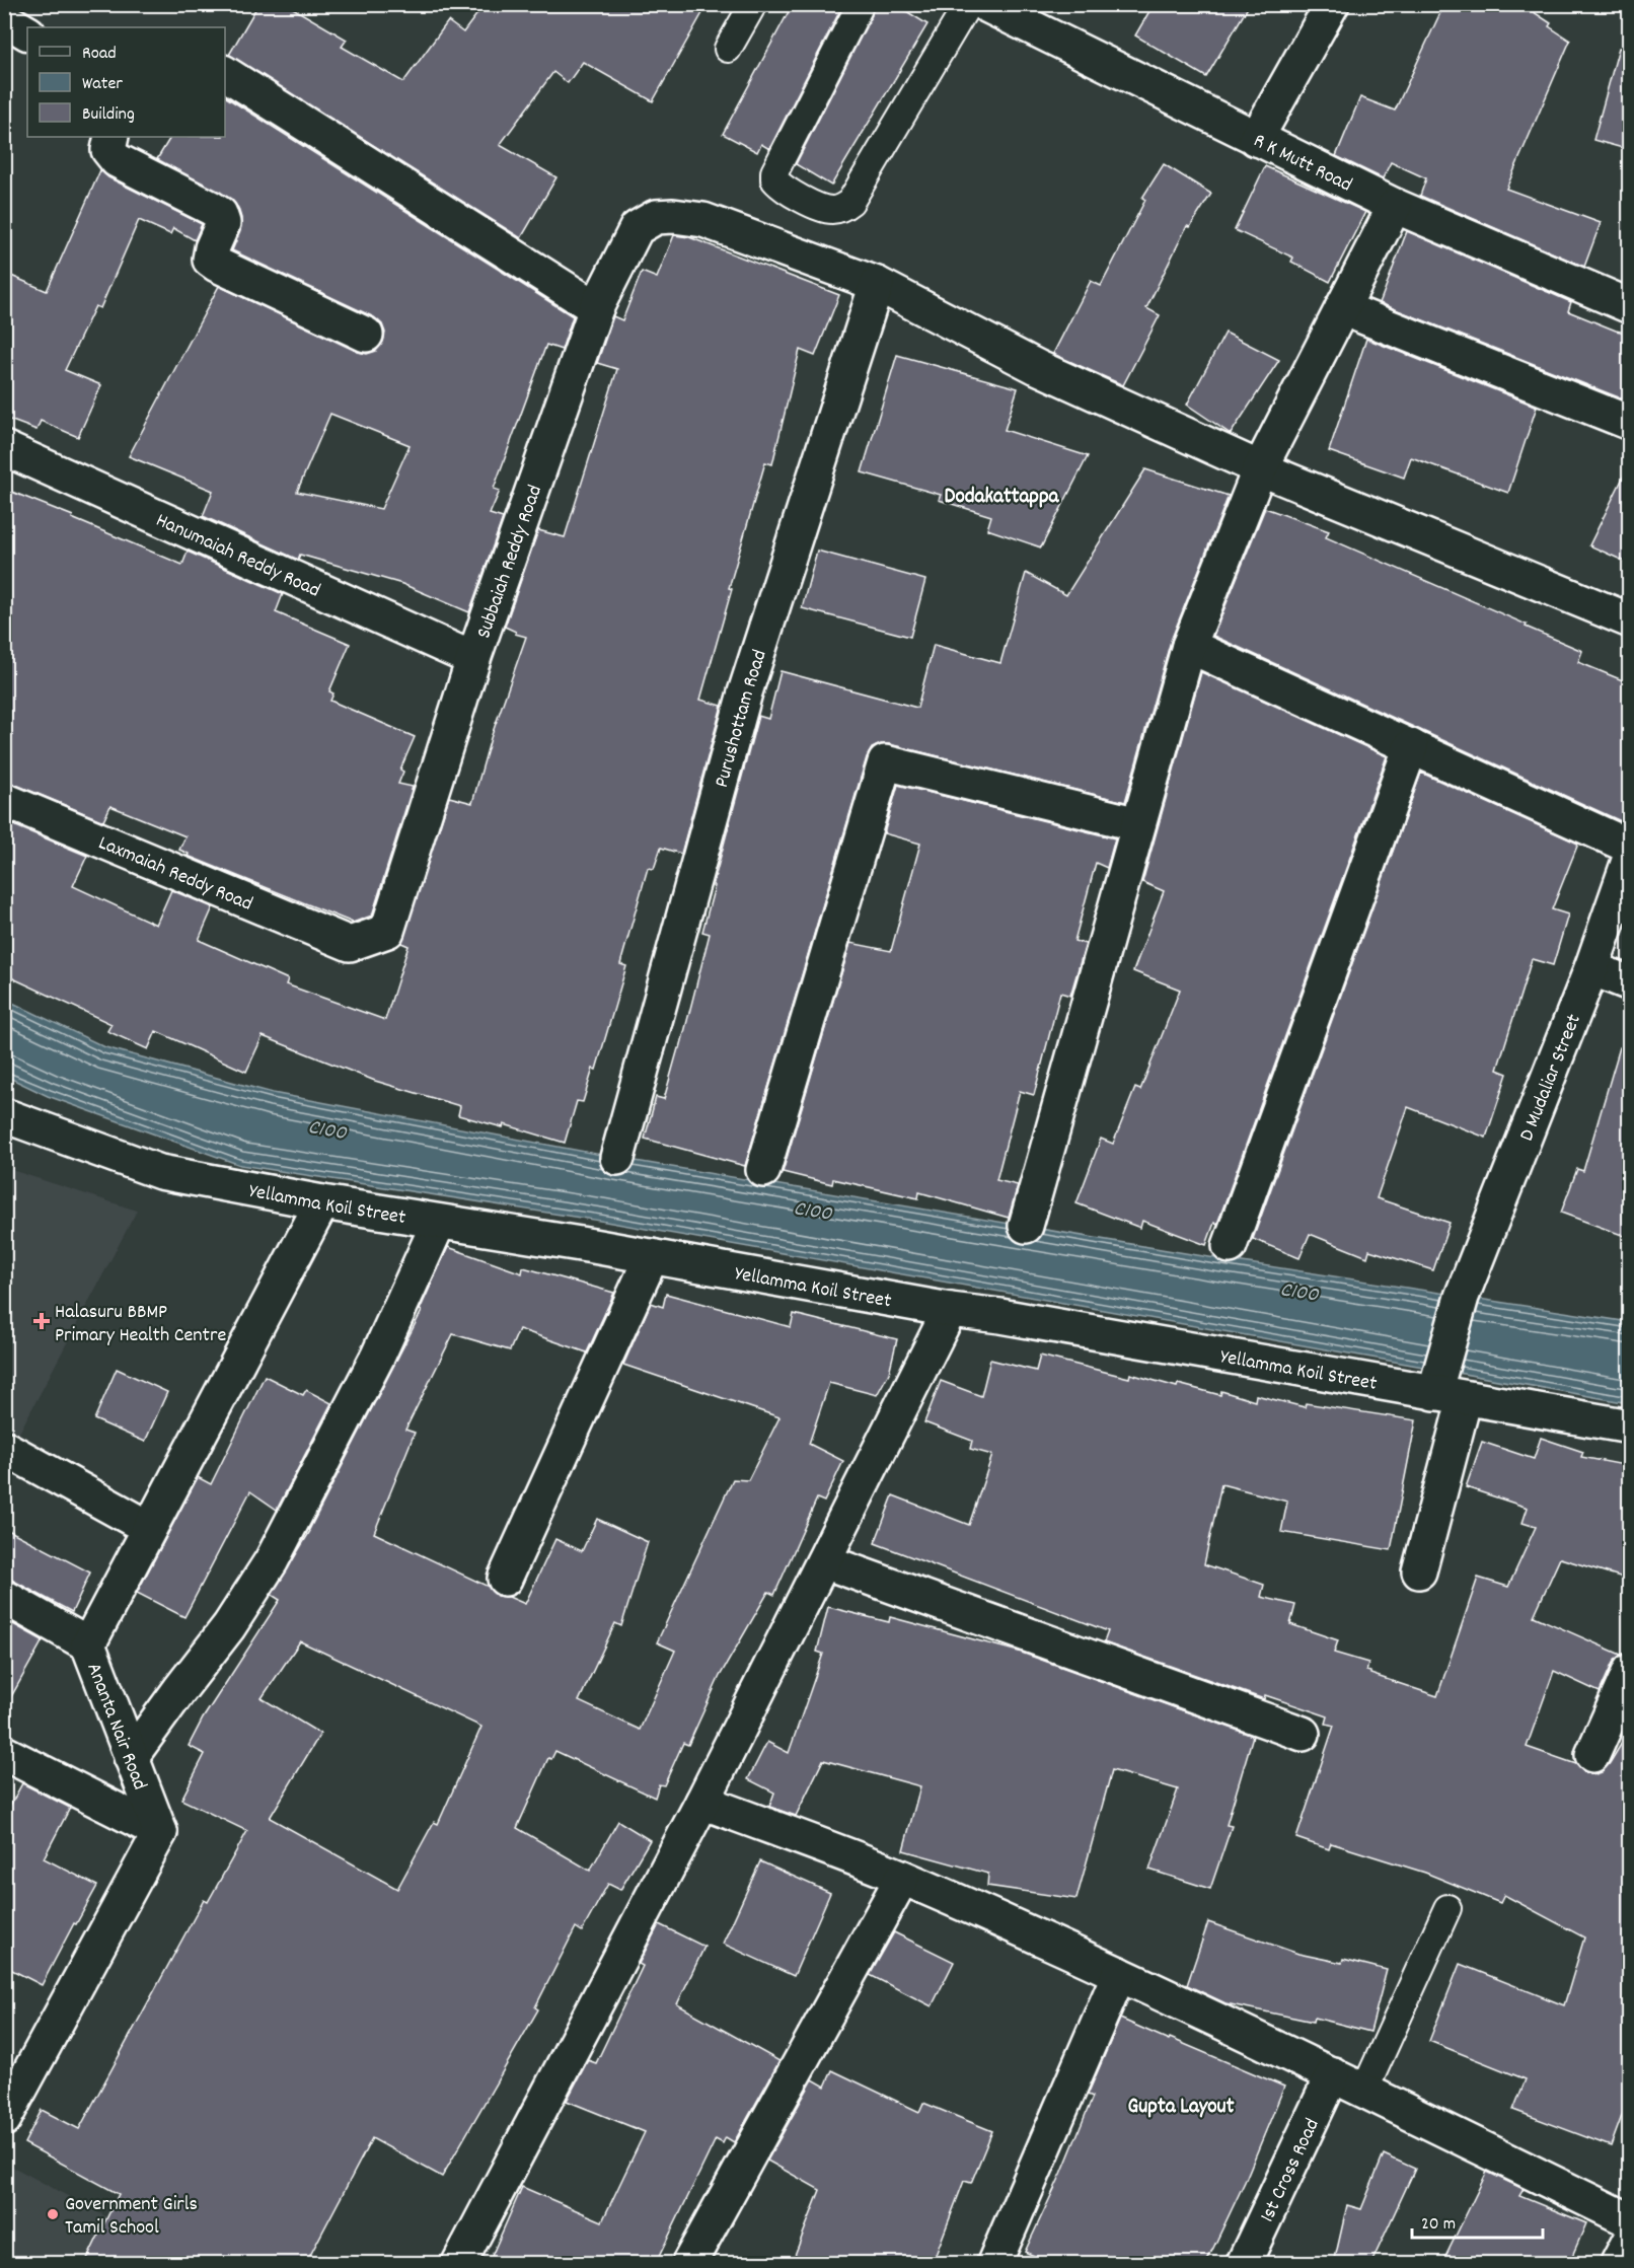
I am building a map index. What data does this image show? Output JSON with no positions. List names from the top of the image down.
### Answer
{
  "streets": {
    "street": [
      "R K Mutt Road",
      "Hanumaiah Reddy Road",
      "Subbaiah Reddy Road",
      "Purushottam Road",
      "Laxmaiah Reddy Road",
      "D Mudaliar Street",
      "Yellamma Koil Street",
      "Ananta Nair Road",
      "1st Cross Road"
    ]
  },
  "crossings": [
    ["Hanumaiah Reddy Road", "Subbaiah Reddy Road"],
    ["Subbaiah Reddy Road", "Purushottam Road"],
    ["Subbaiah Reddy Road", "Laxmaiah Reddy Road"],
    ["D Mudaliar Street", "Yellamma Koil Street"],
    ["Yellamma Koil Street", "Ananta Nair Road"]
  ],
  "districts": ["Dodakattappa", "Gupta Layout"],
  "water": ["C100"],
  "places": {
    "health": ["Halasuru BBMP Primary Health Centre"],
    "other": ["Government Girls Tamil School"]
  },
  "legend": ["Road", "Water", "Building"],
  "scale_bar": "20 m"
}
